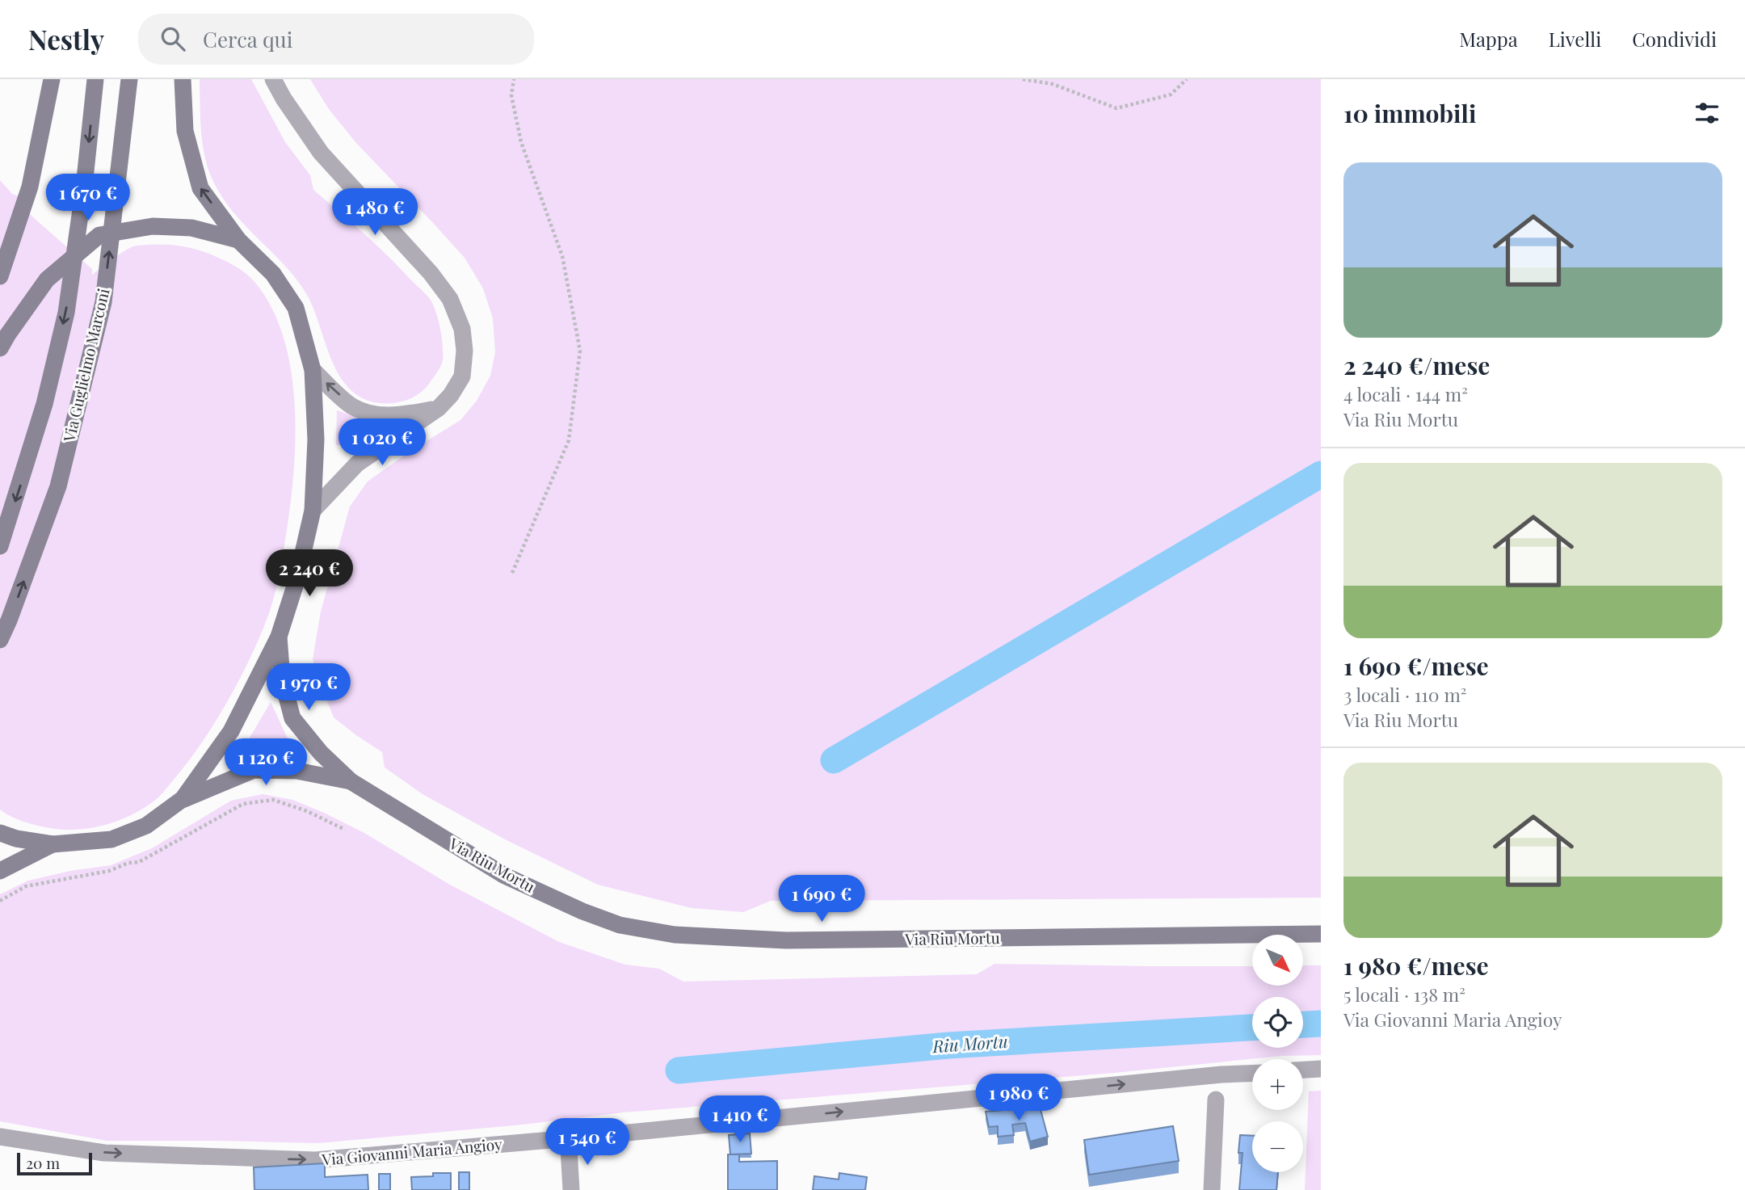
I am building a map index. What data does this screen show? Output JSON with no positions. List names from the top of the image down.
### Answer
{
  "streets": {
    "main road": ["Via Guglielmo Marconi", "Via Riu Mortu"],
    "street": ["Via Giovanni Maria Angioy"]
  },
  "one_way": ["Via Giovanni Maria Angioy"],
  "water": ["Riu Mortu"],
  "scale_bar": "20 m",
  "north": "bottom right",
  "page": {
    "header": "Nestly",
    "search": "Cerca qui",
    "nav": ["Mappa", "Livelli", "Condividi"],
    "heading": "10 immobili",
    "list": [
      {
        "name": "2 240 €/mese",
        "note": "4 locali · 144 m² · Via Riu Mortu"
      },
      {
        "name": "1 690 €/mese",
        "note": "3 locali · 110 m² · Via Riu Mortu"
      },
      {
        "name": "1 980 €/mese",
        "note": "5 locali · 138 m² · Via Giovanni Maria Angioy"
      }
    ],
    "price": [
      "1 670 €",
      "1 480 €",
      "1 020 €",
      "2 240 €",
      "1 970 €",
      "1 120 €",
      "1 690 €",
      "1 980 €",
      "1 410 €",
      "1 540 €"
    ],
    "map_buttons": ["+", "−"],
    "scale": "20 m"
  }
}
